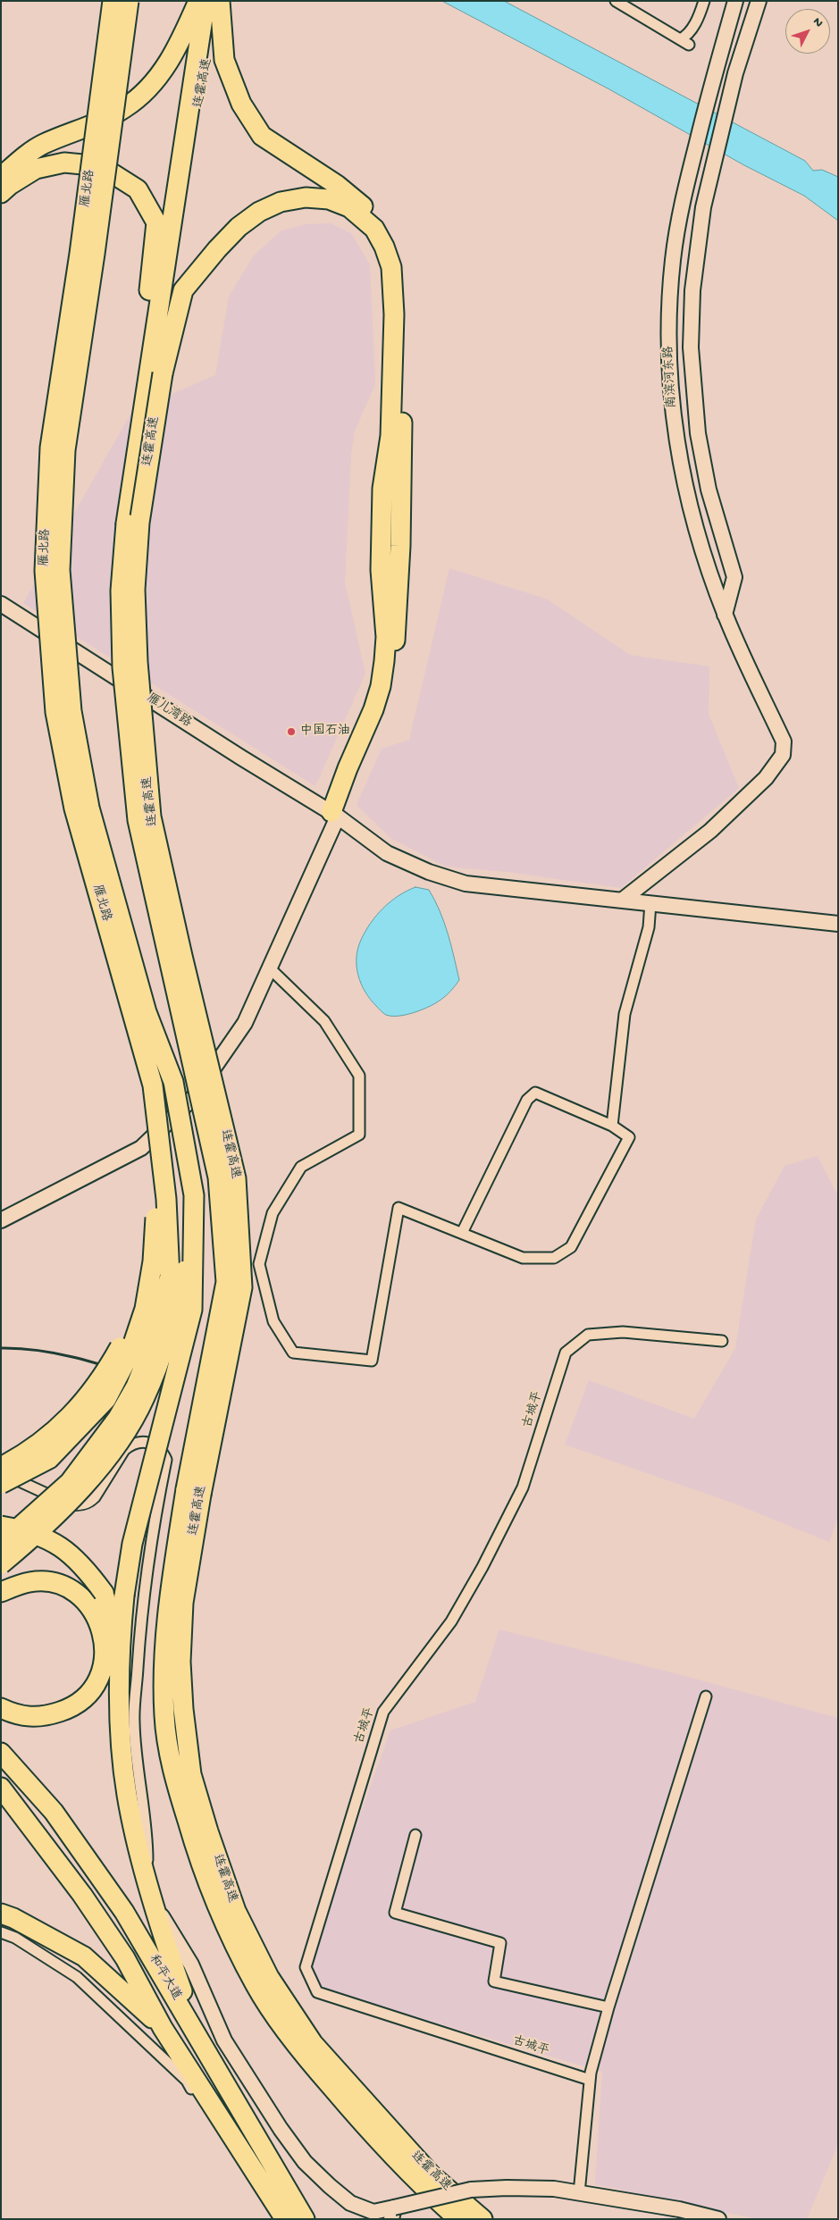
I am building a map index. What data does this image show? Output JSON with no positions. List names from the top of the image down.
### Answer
{
  "streets": {
    "highway": ["连霍高速", "雁北路", "和平大道"],
    "main road": ["南滨河东路", "雁儿湾路"],
    "street": ["古城平"]
  },
  "crossings": [
    ["南滨河东路", "雁儿湾路"]
  ],
  "places": ["中国石油"],
  "north": "top right"
}
